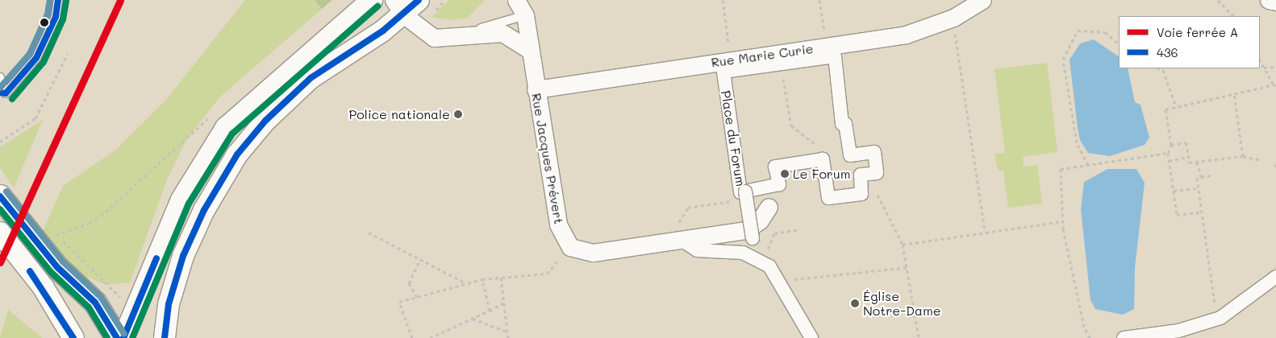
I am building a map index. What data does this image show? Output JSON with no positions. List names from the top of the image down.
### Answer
{
  "streets": {
    "street": ["Rue Marie Curie", "Place du Forum", "Rue Jacques Prévert"]
  },
  "crossings": [
    ["Rue Marie Curie", "Place du Forum"],
    ["Rue Marie Curie", "Rue Jacques Prévert"]
  ],
  "places": ["Police nationale", "Le Forum", "Église Notre-Dame"],
  "lines": ["rail line A", "transit line 436"],
  "legend": ["Voie ferrée A", "436"]
}
